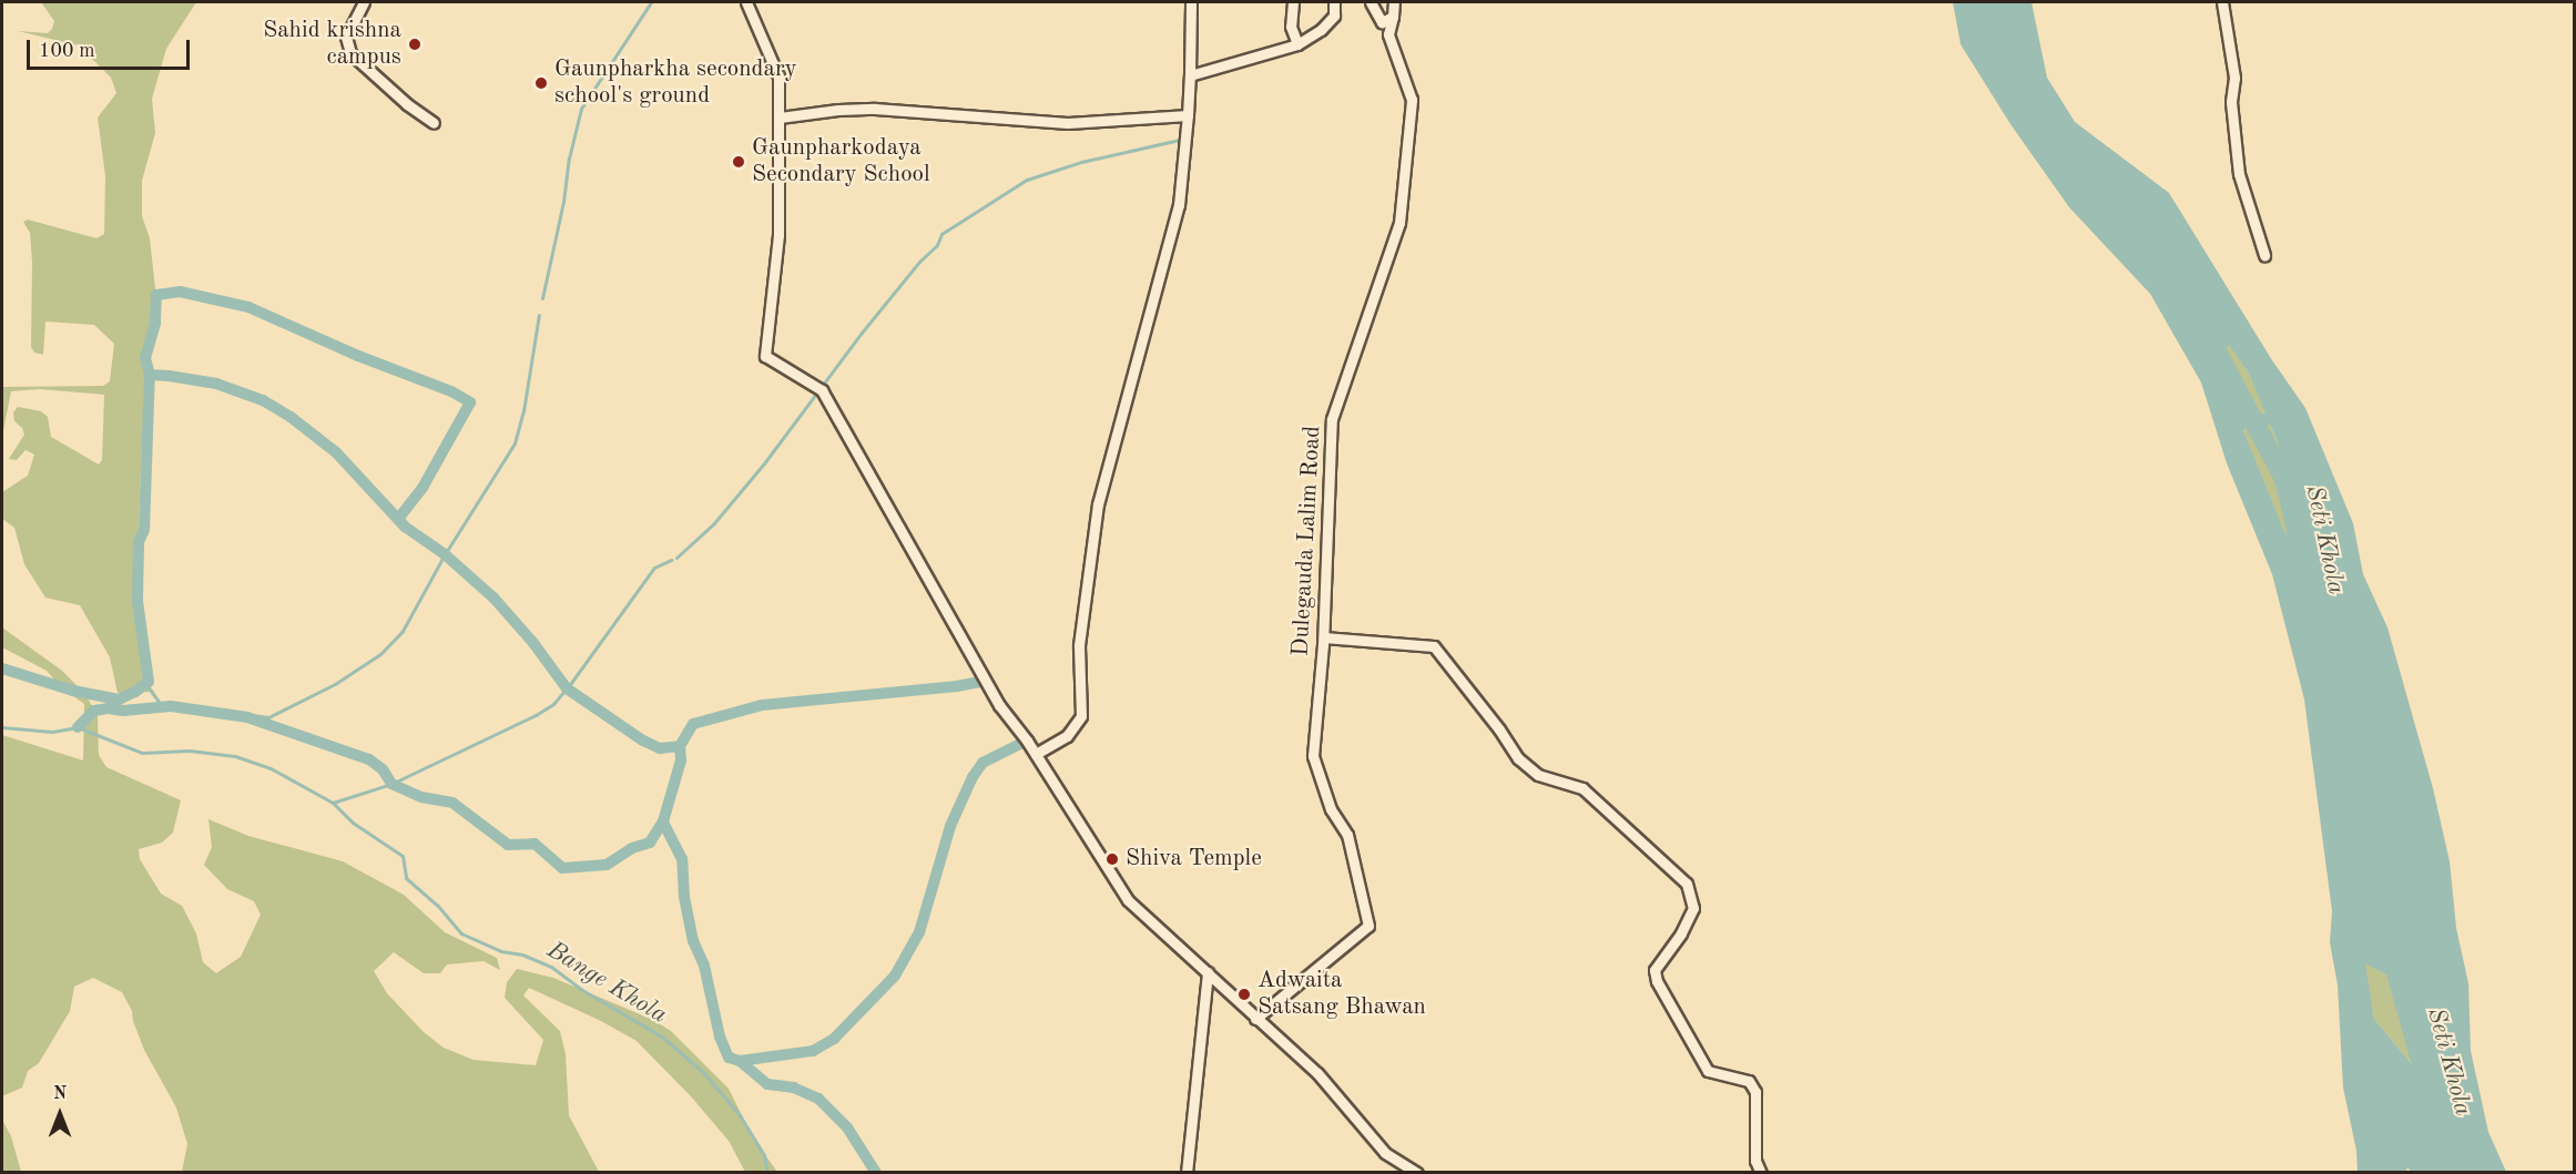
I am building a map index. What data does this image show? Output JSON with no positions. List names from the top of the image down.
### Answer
{
  "streets": {
    "street": ["Dulegauda Lalim Road"]
  },
  "water": ["Seti Khola", "Bange Khola"],
  "places": [
    "Sahid krishna campus",
    "Gaunpharkha secondary school's ground",
    "Gaunpharkodaya Secondary School",
    "Shiva Temple",
    "Adwaita Satsang Bhawan"
  ],
  "scale_bar": "100 m",
  "north": "top"
}
